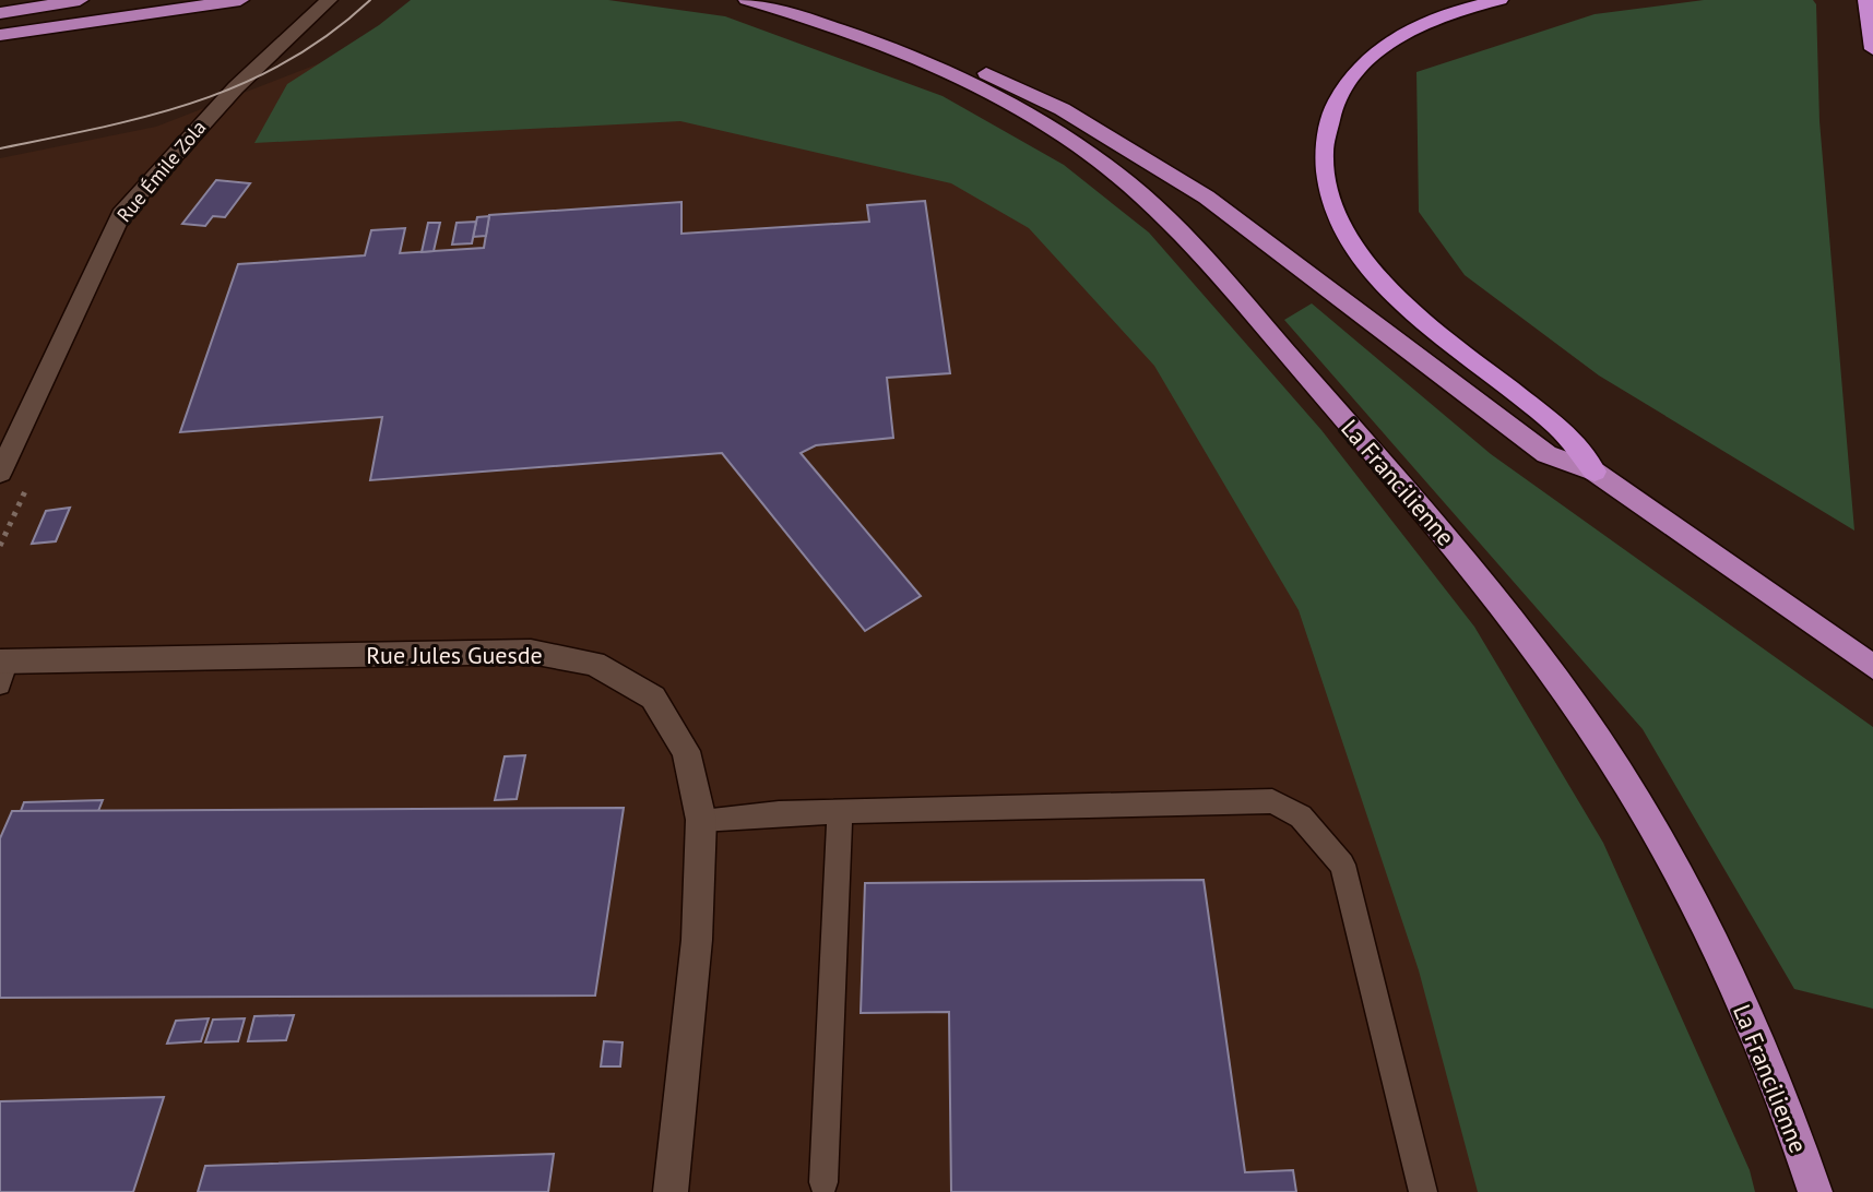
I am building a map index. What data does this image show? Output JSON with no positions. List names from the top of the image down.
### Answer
{
  "streets": {
    "highway": ["La Francilienne"],
    "street": ["Rue Émile Zola", "Rue Jules Guesde"]
  }
}
